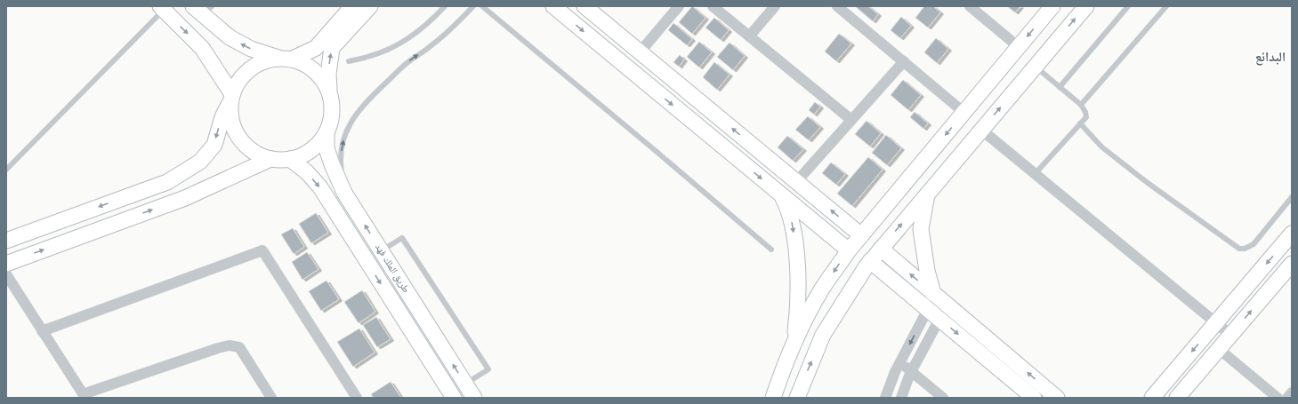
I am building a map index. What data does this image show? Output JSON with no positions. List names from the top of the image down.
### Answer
{
  "streets": {
    "street": ["طريق الملك فهد"]
  },
  "districts": ["البدائع"]
}
